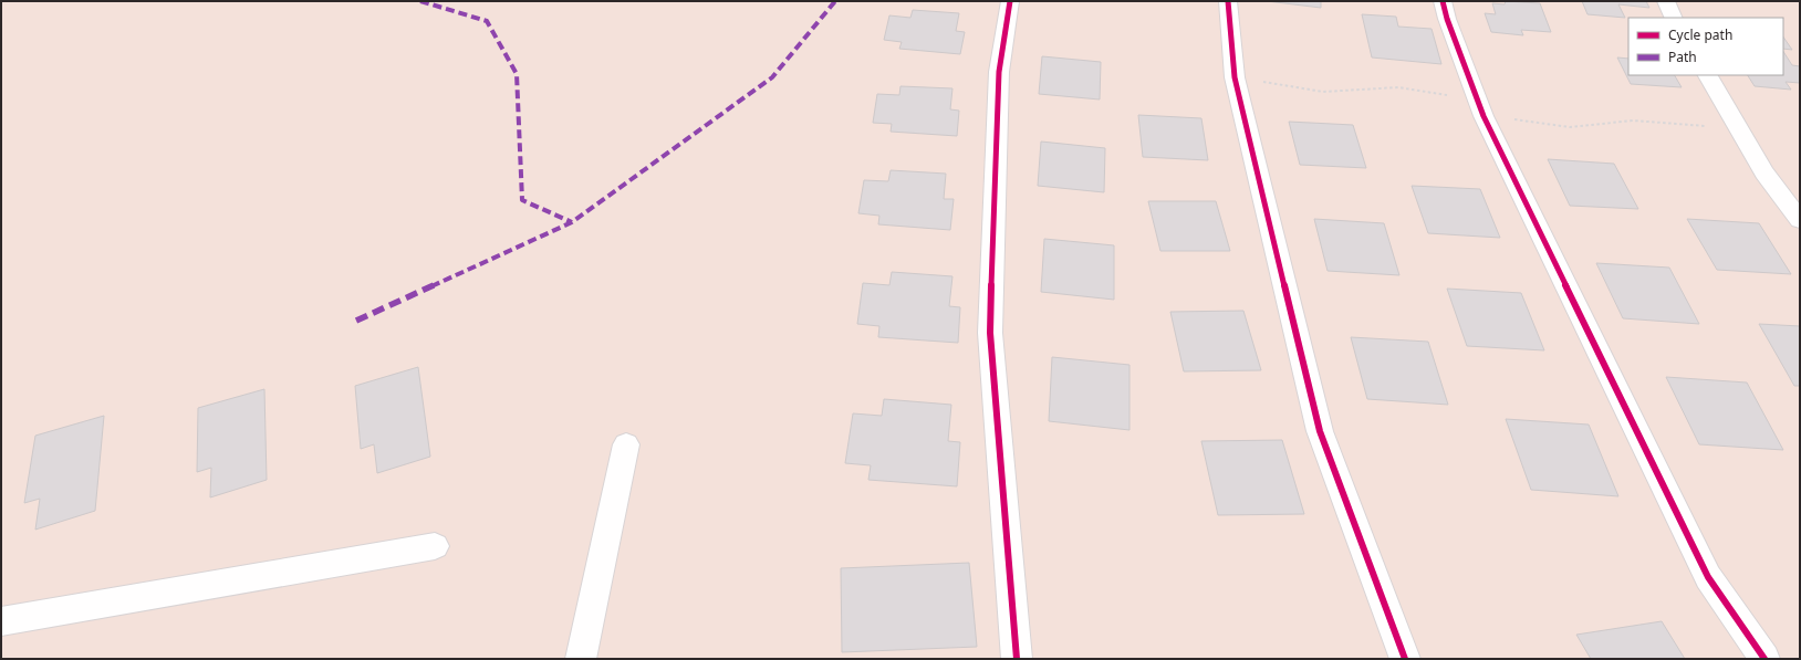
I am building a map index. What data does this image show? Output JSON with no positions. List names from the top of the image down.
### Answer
{
  "legend": ["Cycle path", "Path"]
}
